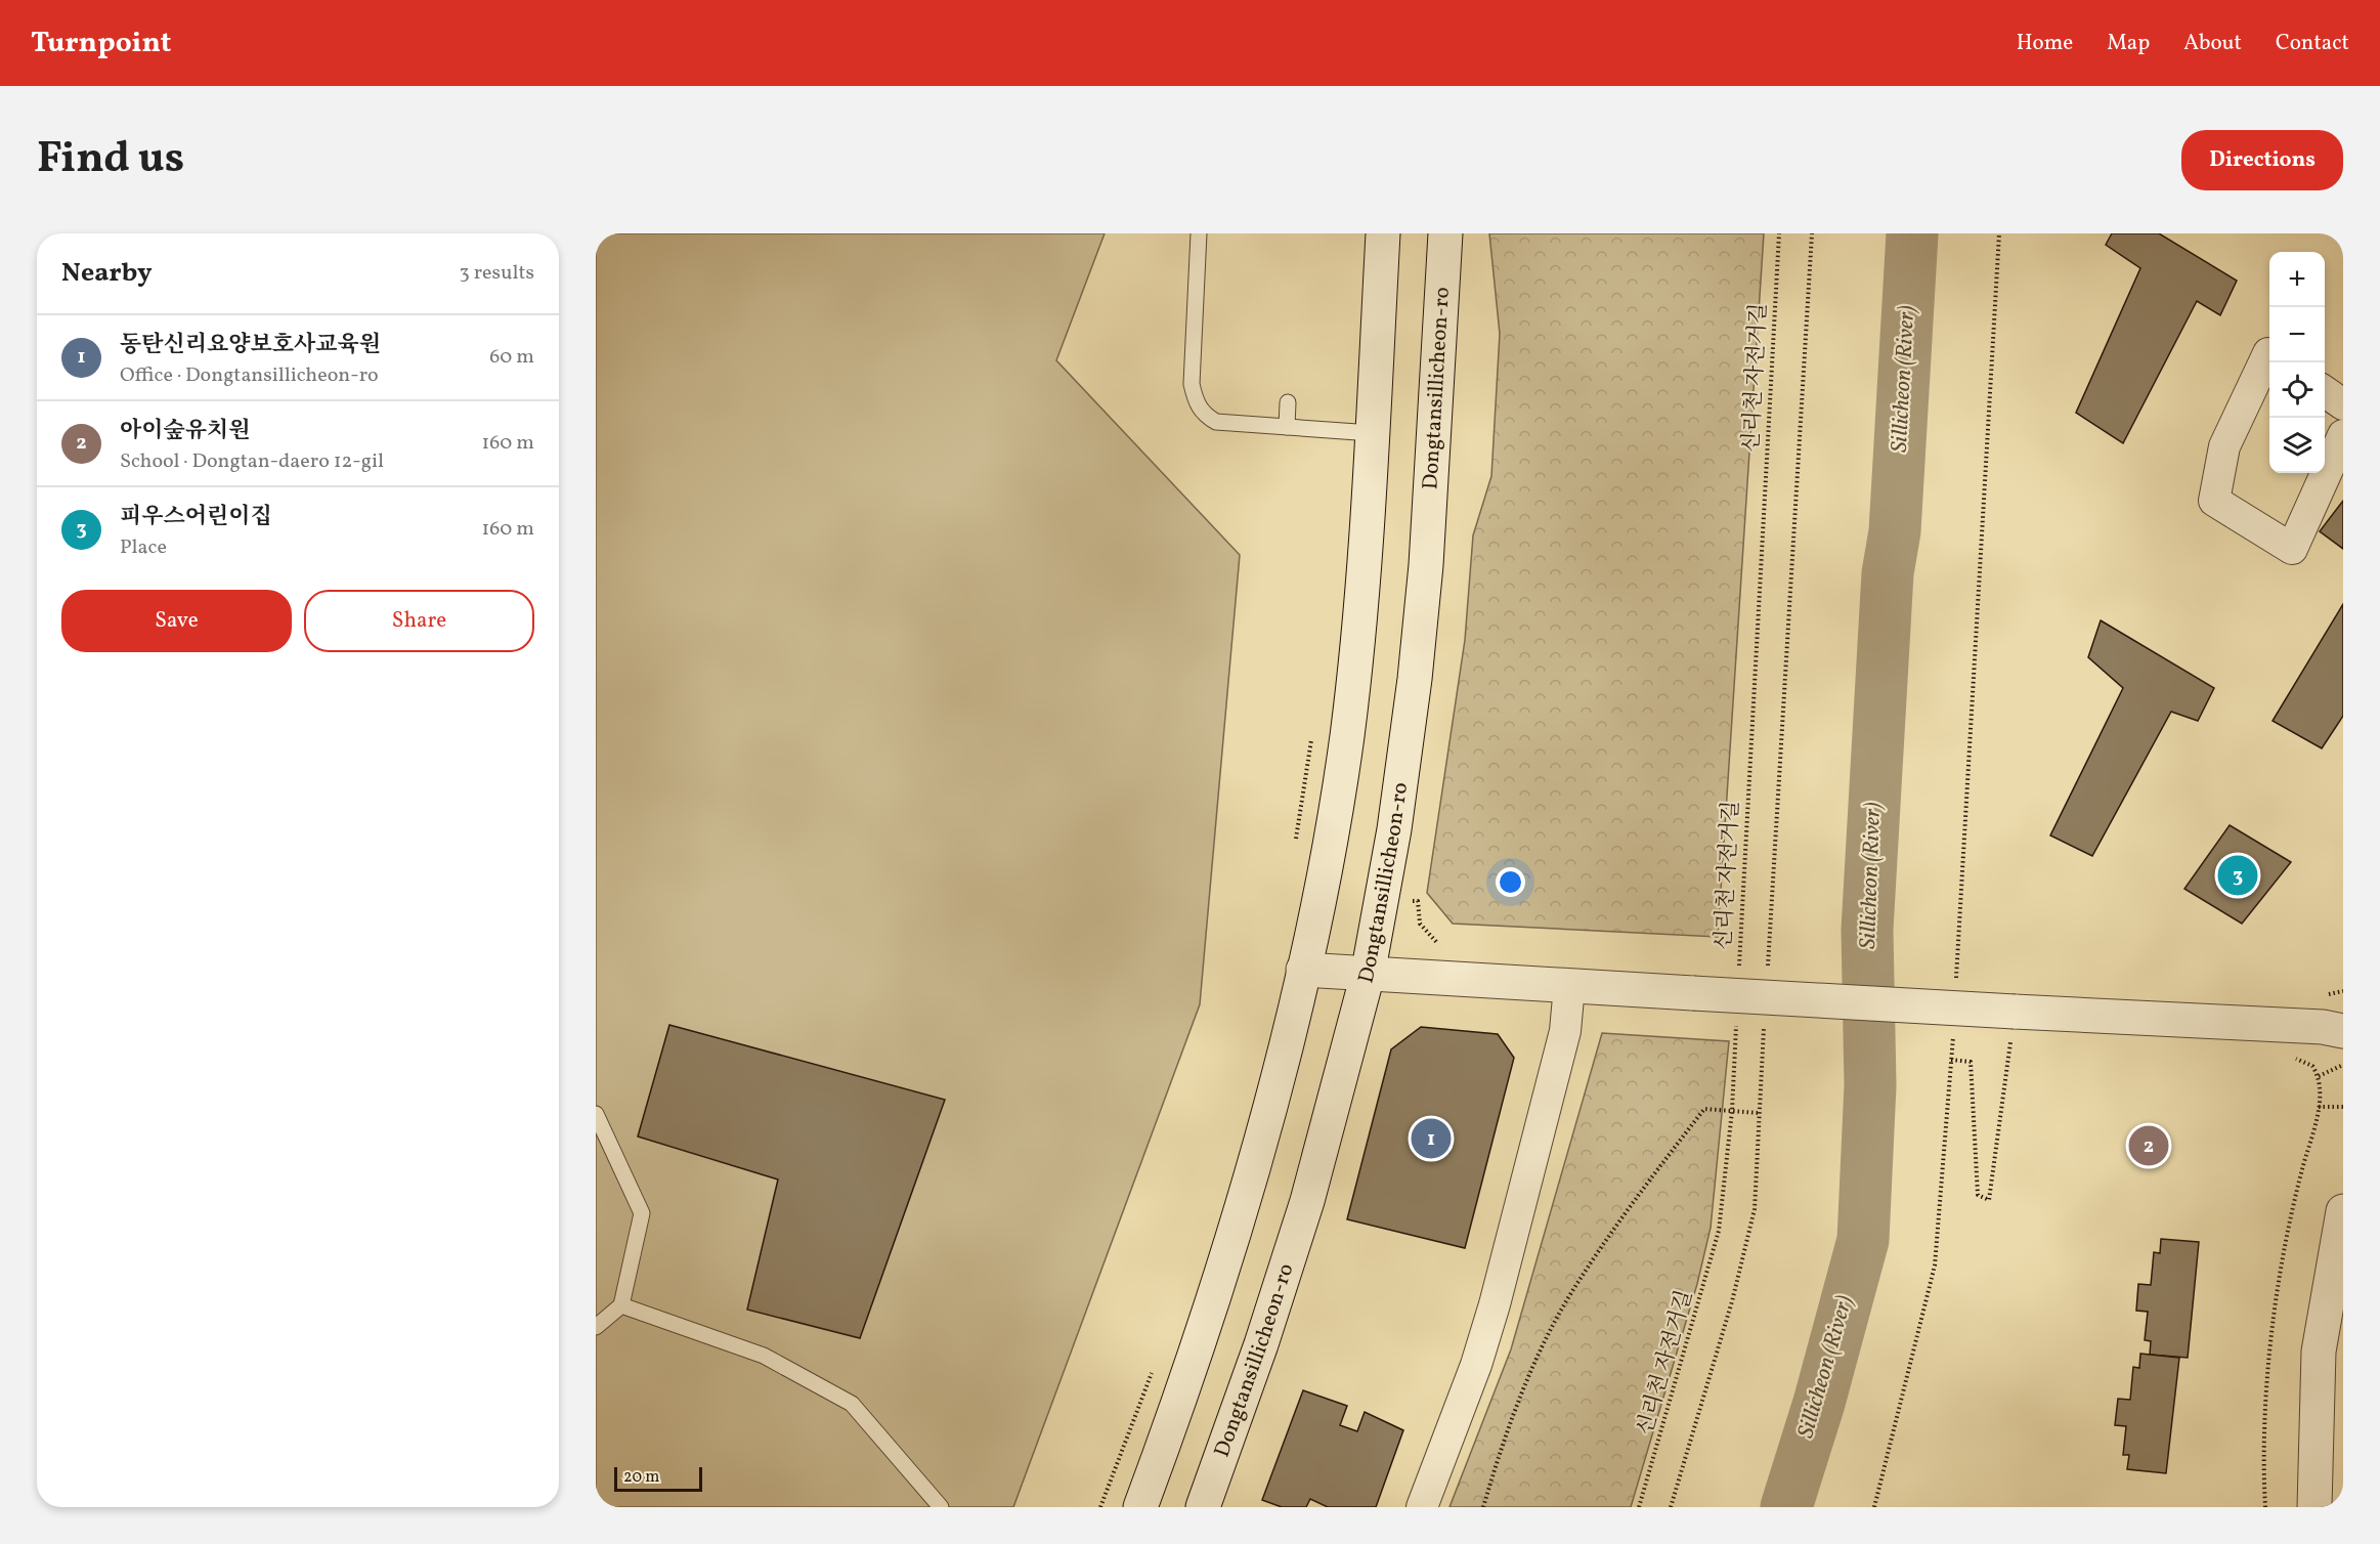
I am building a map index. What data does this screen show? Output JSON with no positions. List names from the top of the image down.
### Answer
{
  "streets": {
    "main road": ["Dongtansillicheon-ro"],
    "path": ["신리천 자전거길"]
  },
  "water": ["Sillicheon (River)"],
  "scale_bar": "20 m",
  "page": {
    "header": "Turnpoint",
    "nav": [
      "Home",
      "Map",
      "About",
      "Contact"
    ],
    "title": "Find us",
    "buttons": [
      "Directions",
      ["Save", "Share"]
    ],
    "heading": ["Nearby", "3 results"],
    "map_buttons": ["+", "−"],
    "list": [
      {
        "mark": "1",
        "name": "동탄신리요양보호사교육원",
        "note": "Office · Dongtansillicheon-ro",
        "value": "60 m"
      },
      {
        "mark": "2",
        "name": "아이숲유치원",
        "note": "School · Dongtan-daero 12-gil",
        "value": "160 m"
      },
      {
        "mark": "3",
        "name": "피우스어린이집",
        "note": "Place",
        "value": "160 m"
      }
    ],
    "pins": ["3", "1", "2"],
    "scale": "20 m"
  }
}
